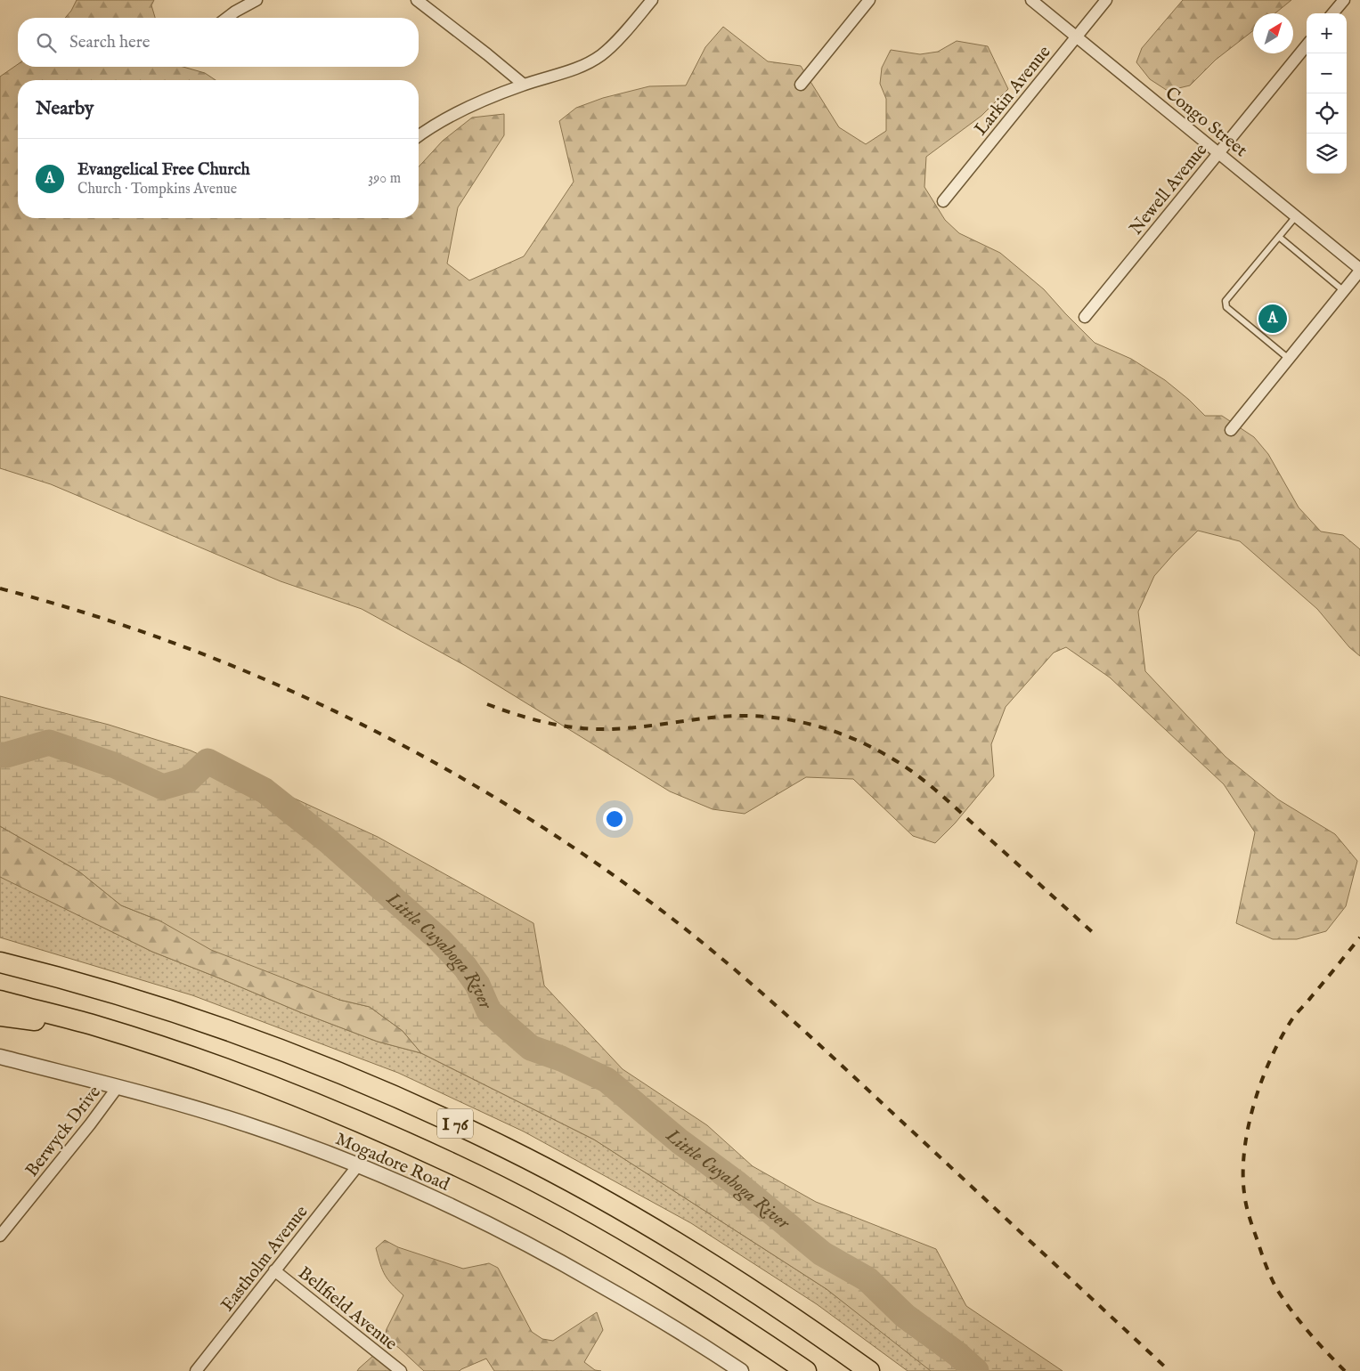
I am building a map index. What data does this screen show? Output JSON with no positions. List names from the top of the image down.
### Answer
{
  "streets": {
    "highway": ["I 76"],
    "street": [
      "Larkin Avenue",
      "Congo Street",
      "Newell Avenue",
      "Berwyck Drive",
      "Mogadore Road",
      "Eastholm Avenue",
      "Bellfield Avenue"
    ]
  },
  "crossings": [
    ["Larkin Avenue", "Congo Street"],
    ["Congo Street", "Newell Avenue"],
    ["Berwyck Drive", "Mogadore Road"],
    ["Mogadore Road", "Eastholm Avenue"],
    ["Eastholm Avenue", "Bellfield Avenue"]
  ],
  "water": ["Little Cuyahoga River"],
  "north": "top right",
  "page": {
    "map_buttons": ["+", "−"],
    "search": "Search here",
    "heading": "Nearby",
    "list": [
      {
        "mark": "A",
        "name": "Evangelical Free Church",
        "note": "Church · Tompkins Avenue",
        "value": "390 m"
      }
    ],
    "pins": "A"
  }
}
